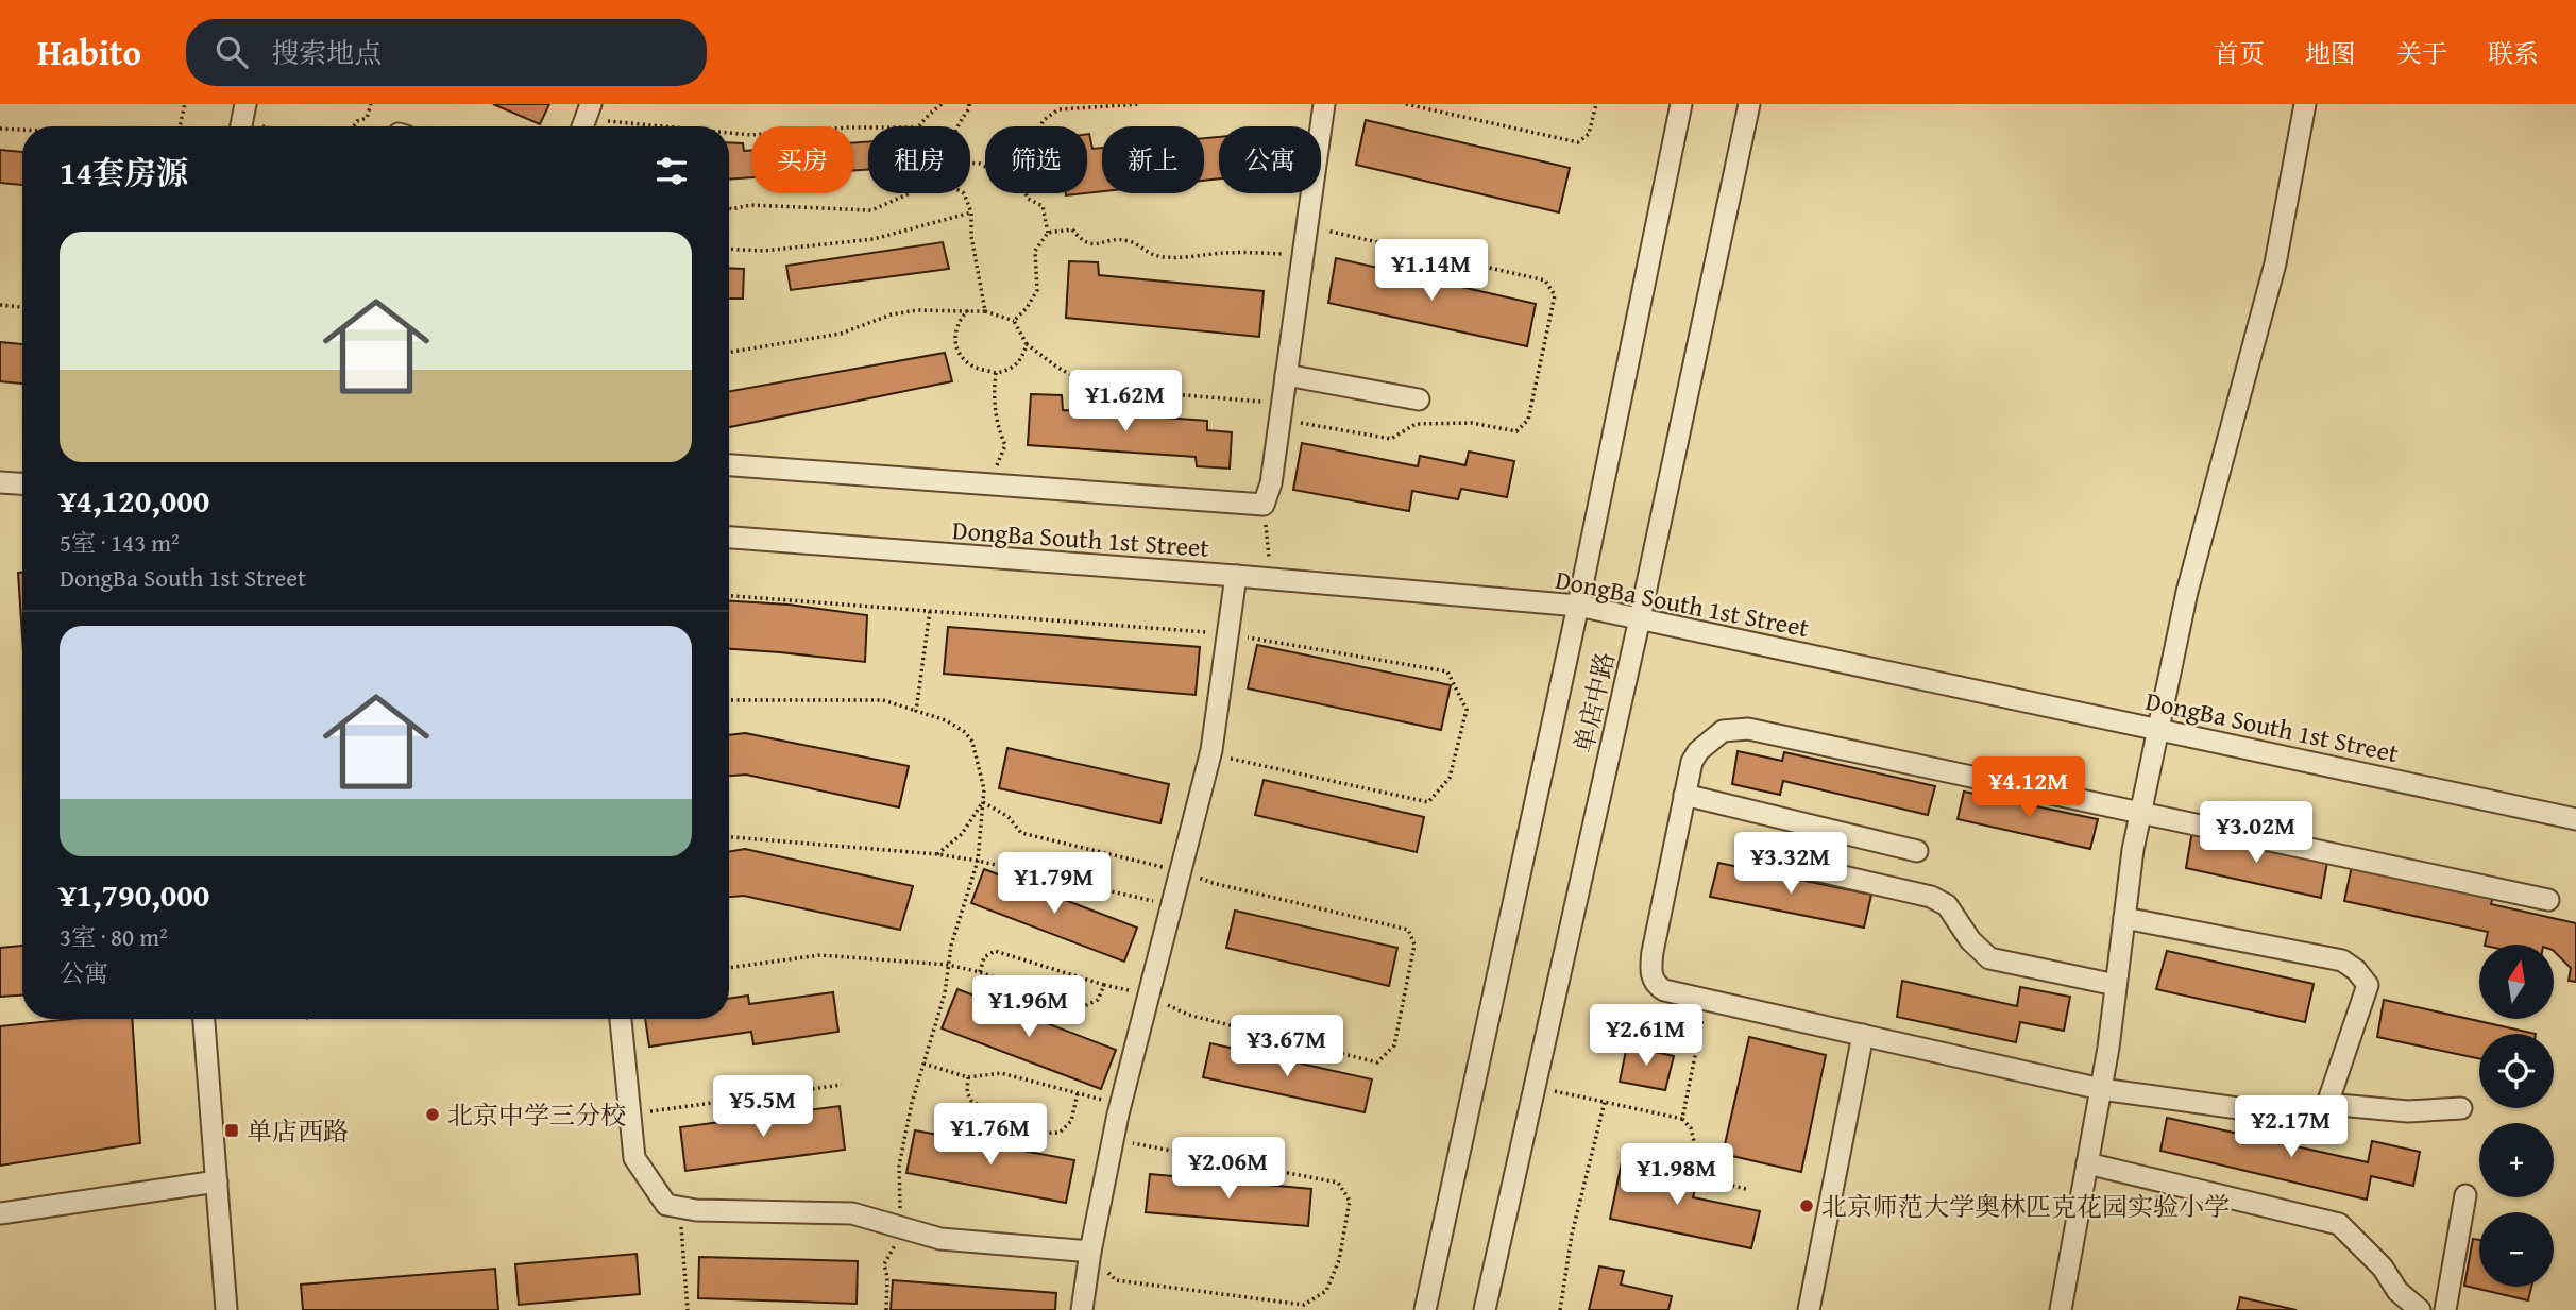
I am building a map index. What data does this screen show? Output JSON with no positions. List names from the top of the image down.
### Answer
{
  "streets": {
    "street": ["DongBa South 1st Street", "单店中路"]
  },
  "crossings": [
    ["DongBa South 1st Street", "单店中路"]
  ],
  "places": {
    "other": ["北京中学三分校", "北京师范大学奥林匹克花园实验小学"],
    "transit": ["单店西路"]
  },
  "north": "top",
  "page": {
    "header": "Habito",
    "search": "搜索地点",
    "nav": [
      "首页",
      "地图",
      "关于",
      "联系"
    ],
    "chip": [
      "买房",
      "租房",
      "筛选",
      "新上",
      "公寓"
    ],
    "heading": "14套房源",
    "list": [
      {
        "name": "¥4,120,000",
        "note": "5室 · 143 m² · DongBa South 1st Street"
      },
      {
        "name": "¥1,790,000",
        "note": "3室 · 80 m² · 公寓"
      }
    ],
    "price": [
      "¥1.14M",
      "¥1.62M",
      "¥4.12M",
      "¥3.02M",
      "¥3.32M",
      "¥1.79M",
      "¥1.96M",
      "¥2.61M",
      "¥3.67M",
      "¥5.5M",
      "¥2.17M",
      "¥1.76M",
      "¥2.06M",
      "¥1.98M"
    ],
    "map_buttons": ["+", "−"]
  }
}
